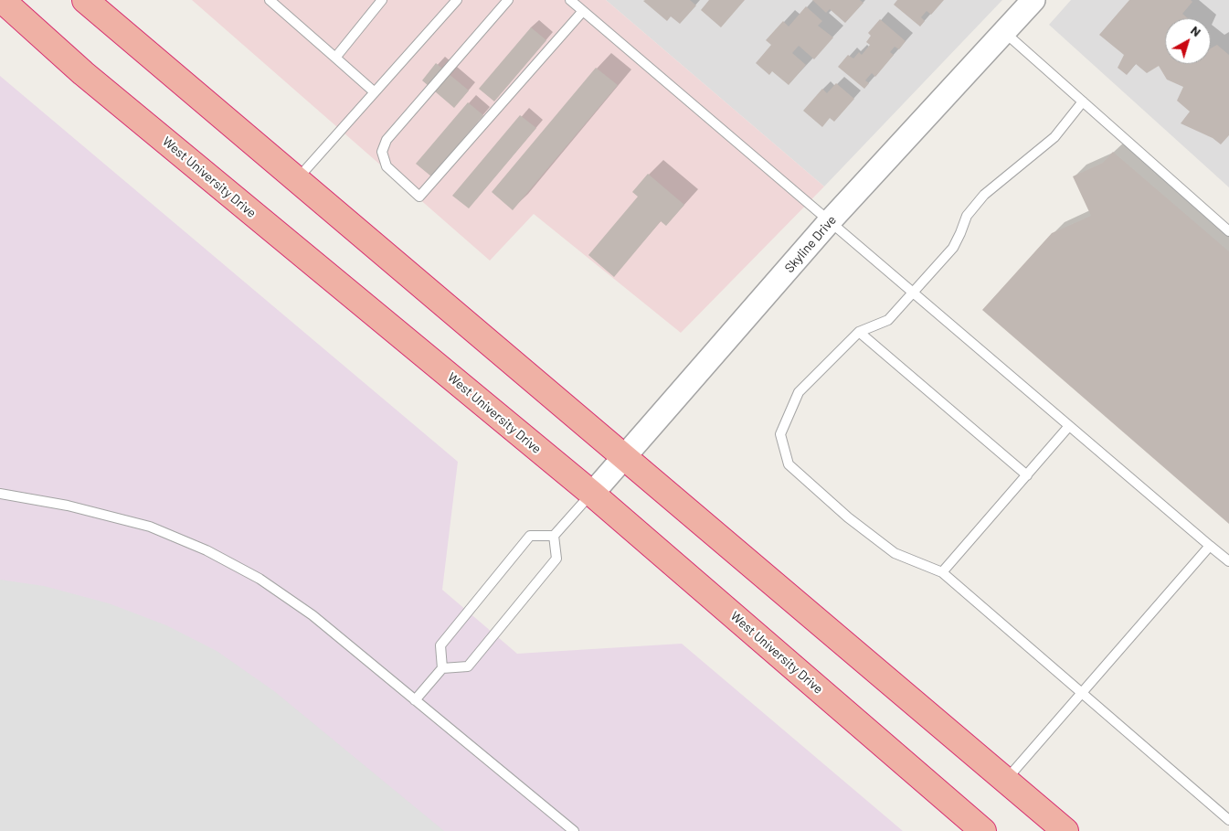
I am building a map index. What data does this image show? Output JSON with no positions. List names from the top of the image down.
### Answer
{
  "streets": {
    "highway": ["West University Drive"],
    "street": ["Skyline Drive"]
  },
  "crossings": [
    ["West University Drive", "Skyline Drive"]
  ],
  "north": "top right"
}
